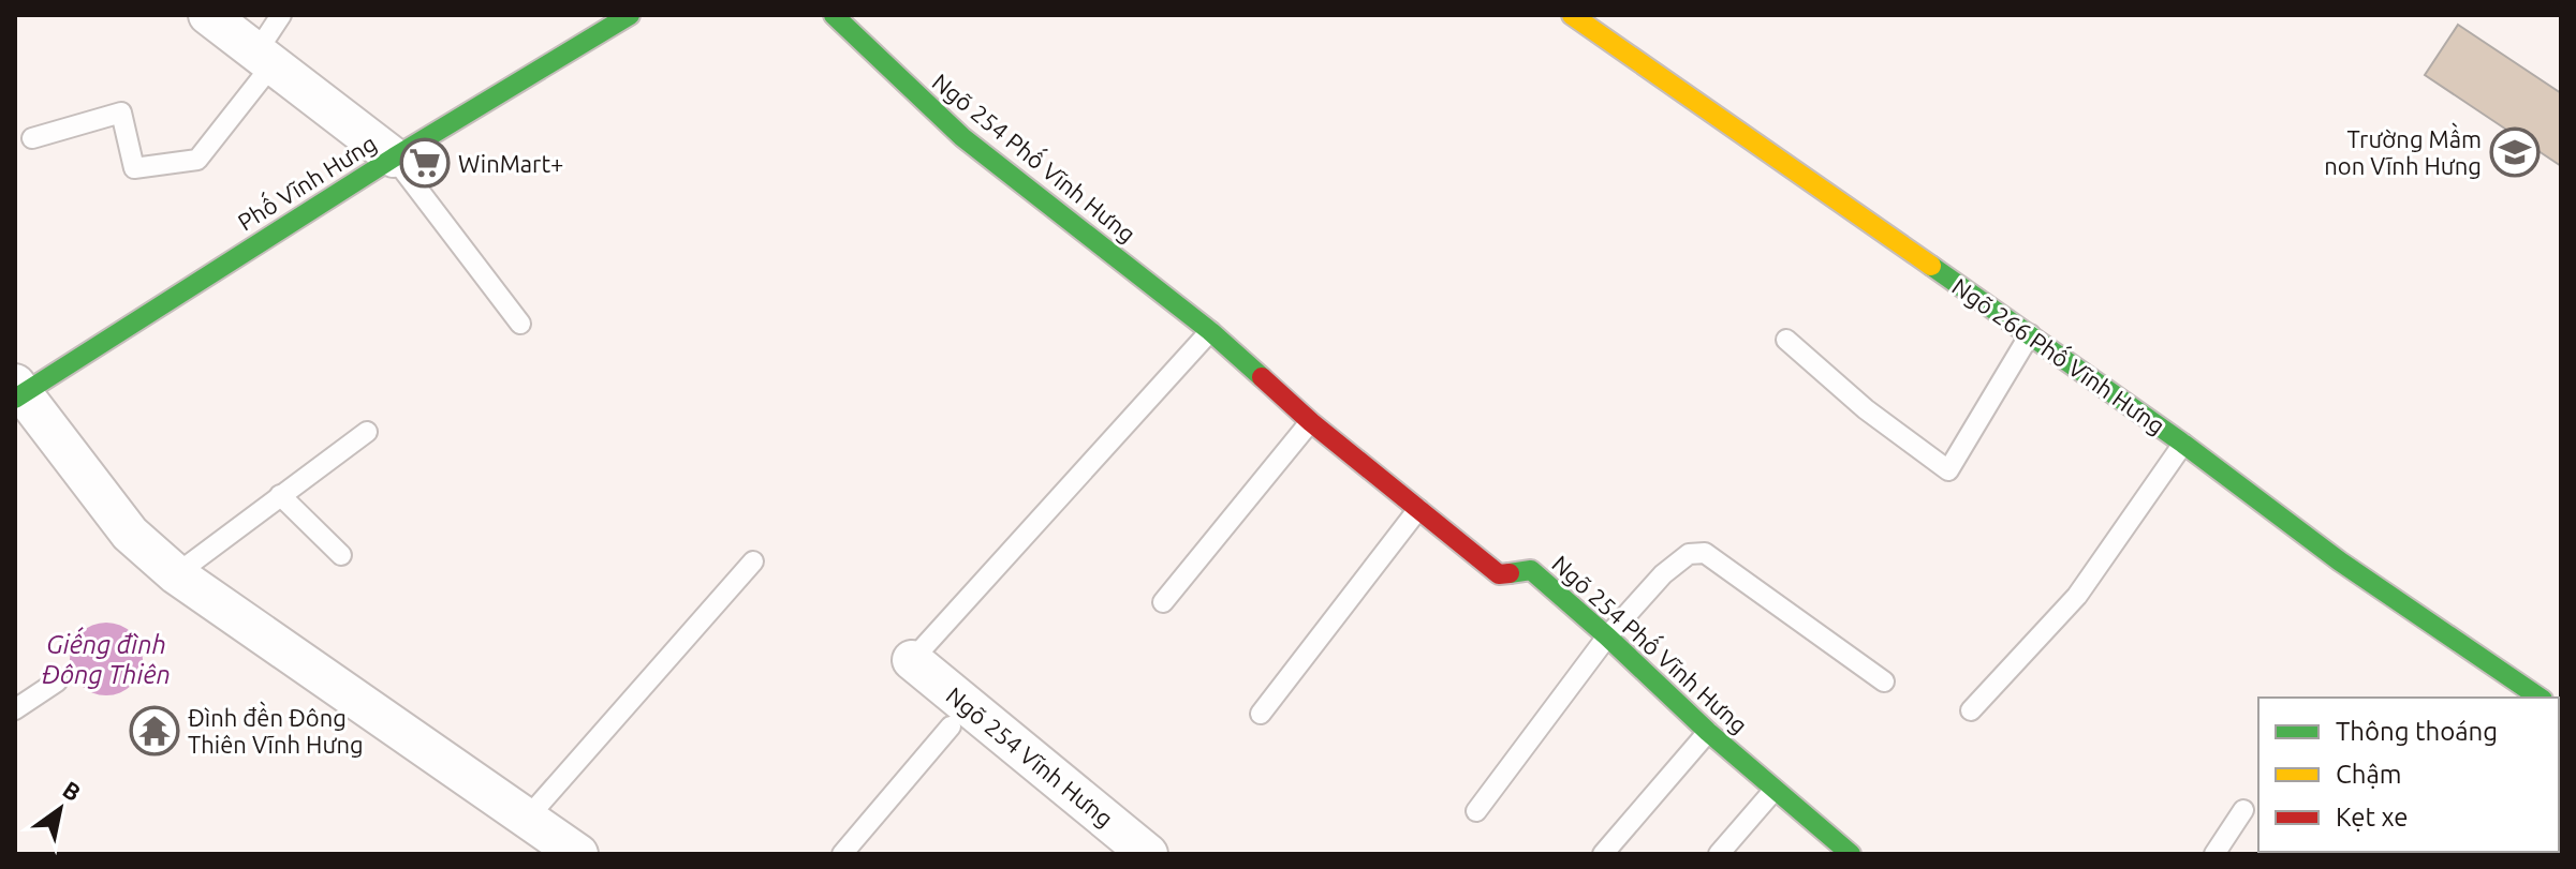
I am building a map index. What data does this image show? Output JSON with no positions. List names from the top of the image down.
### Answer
{
  "streets": {
    "street": [
      "Ngõ 254 Phố Vĩnh Hưng",
      "Phố Vĩnh Hưng",
      "Ngõ 266 Phố Vĩnh Hưng",
      "Ngõ 254 Vĩnh Hưng"
    ]
  },
  "water": ["Giếng đình Đông Thiên"],
  "places": {
    "school or university": ["Trường Mầm non Vĩnh Hưng"],
    "supermarket": ["WinMart+"],
    "temple": ["Đình đền Đông Thiên Vĩnh Hưng"]
  },
  "legend": ["Thông thoáng", "Chậm", "Kẹt xe"],
  "north": "top right"
}
